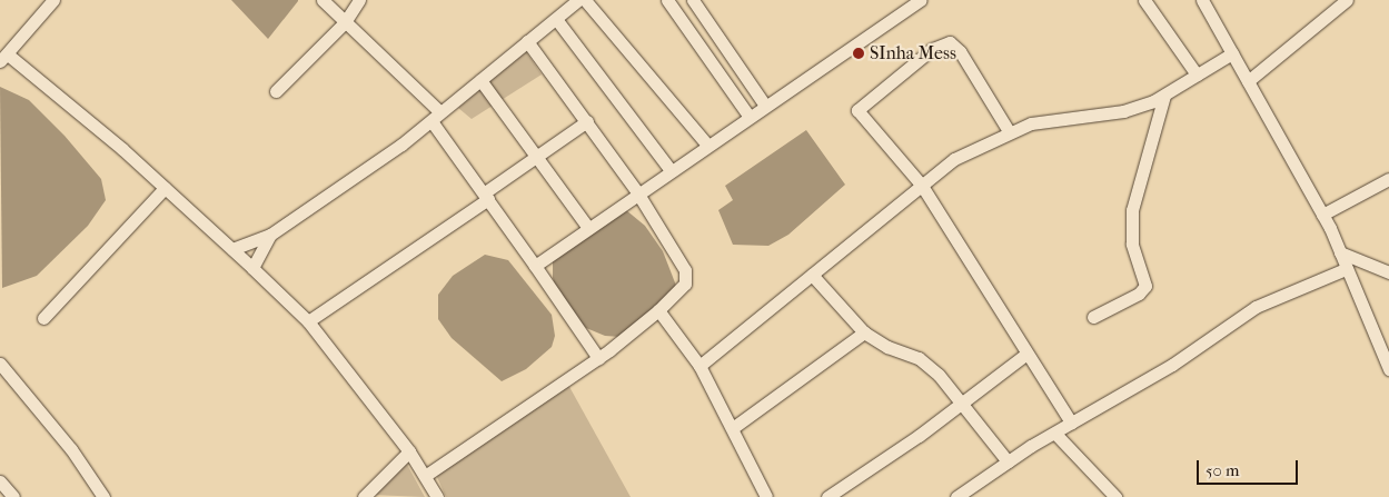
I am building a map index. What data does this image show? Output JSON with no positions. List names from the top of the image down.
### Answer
{
  "places": ["SInha Mess"],
  "scale_bar": "50 m"
}
